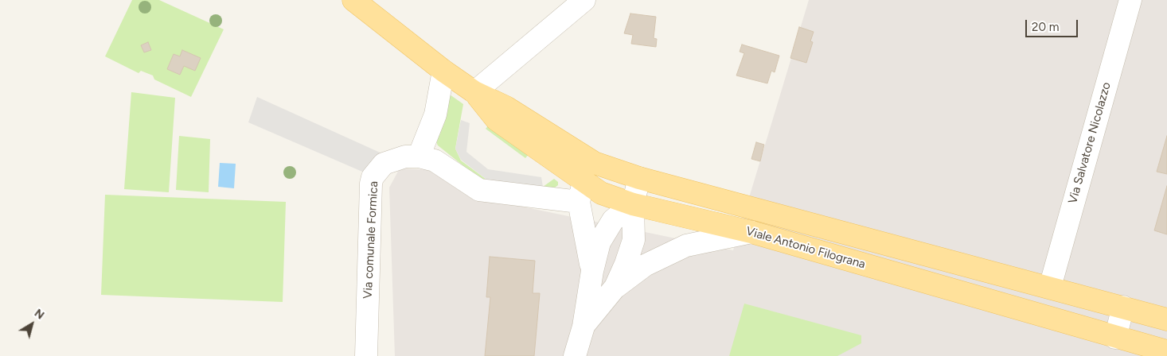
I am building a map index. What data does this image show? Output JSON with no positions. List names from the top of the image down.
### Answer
{
  "streets": {
    "main road": ["Viale Antonio Filograna"],
    "street": ["Via Salvatore Nicolazzo", "Via comunale Formica"]
  },
  "crossings": [
    ["Via Salvatore Nicolazzo", "Viale Antonio Filograna"]
  ],
  "scale_bar": "20 m",
  "north": "top right"
}
